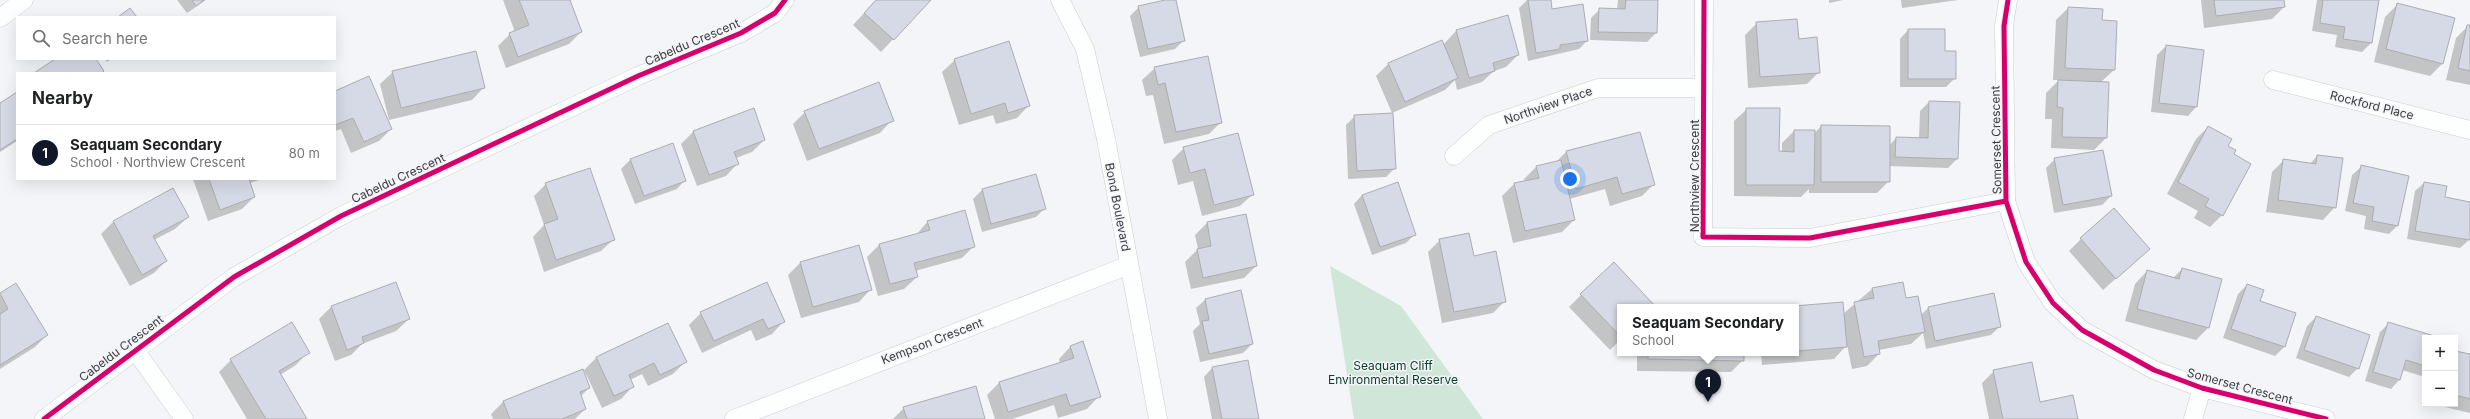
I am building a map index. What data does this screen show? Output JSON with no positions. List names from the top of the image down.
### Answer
{
  "streets": {
    "street": [
      "Cabeldu Crescent",
      "Northview Place",
      "Rockford Place",
      "Somerset Crescent",
      "Northview Crescent",
      "Bond Boulevard",
      "Kempson Crescent"
    ]
  },
  "crossings": [
    ["Northview Place", "Northview Crescent"],
    ["Somerset Crescent", "Northview Crescent"],
    ["Bond Boulevard", "Kempson Crescent"]
  ],
  "parks": ["Seaquam Cliff Environmental Reserve"],
  "page": {
    "search": "Search here",
    "heading": "Nearby",
    "list": [
      {
        "mark": "1",
        "name": "Seaquam Secondary",
        "note": "School · Northview Crescent",
        "value": "80 m"
      }
    ],
    "popup": ["Seaquam Secondary", "School"],
    "map_buttons": ["+", "−"],
    "pins": "1"
  }
}
